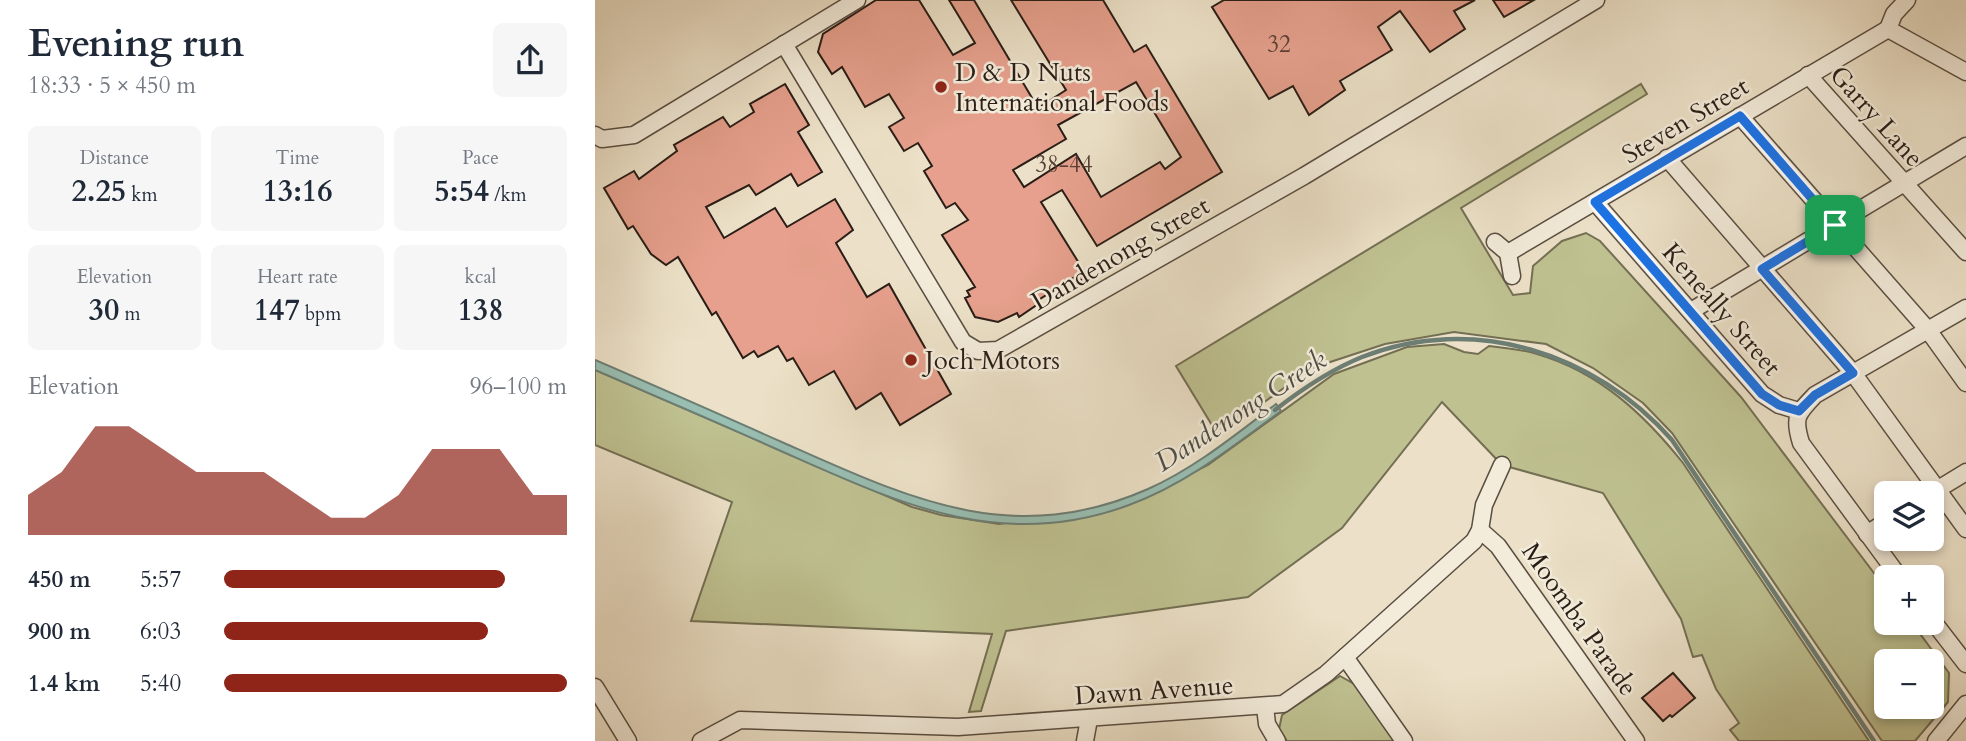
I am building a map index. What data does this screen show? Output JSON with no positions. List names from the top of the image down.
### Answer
{
  "streets": {
    "street": [
      "Garry Lane",
      "Steven Street",
      "Dandenong Street",
      "Keneally Street",
      "Moomba Parade",
      "Dawn Avenue"
    ]
  },
  "crossings": [
    ["Garry Lane", "Steven Street"],
    ["Steven Street", "Keneally Street"],
    ["Moomba Parade", "Dawn Avenue"]
  ],
  "water": ["Dandenong Creek"],
  "places": ["D & D Nuts International Foods", "Joch Motors"],
  "house_numbers": ["32", "38-44"],
  "page": {
    "heading": ["Evening run", "18:33 · 5 × 450 m"],
    "stats": [
      ["Distance", "2.25 km"],
      ["Time", "13:16"],
      ["Pace", "5:54 /km"],
      ["Elevation", "30 m"],
      ["Heart rate", "147 bpm"],
      ["kcal", "138"]
    ],
    "chart": ["Elevation", "96–100 m"],
    "map_buttons": ["+", "−"],
    "list": [
      {
        "name": "450 m",
        "note": "5:57"
      },
      {
        "name": "900 m",
        "note": "6:03"
      },
      {
        "name": "1.4 km",
        "note": "5:40"
      }
    ]
  }
}
